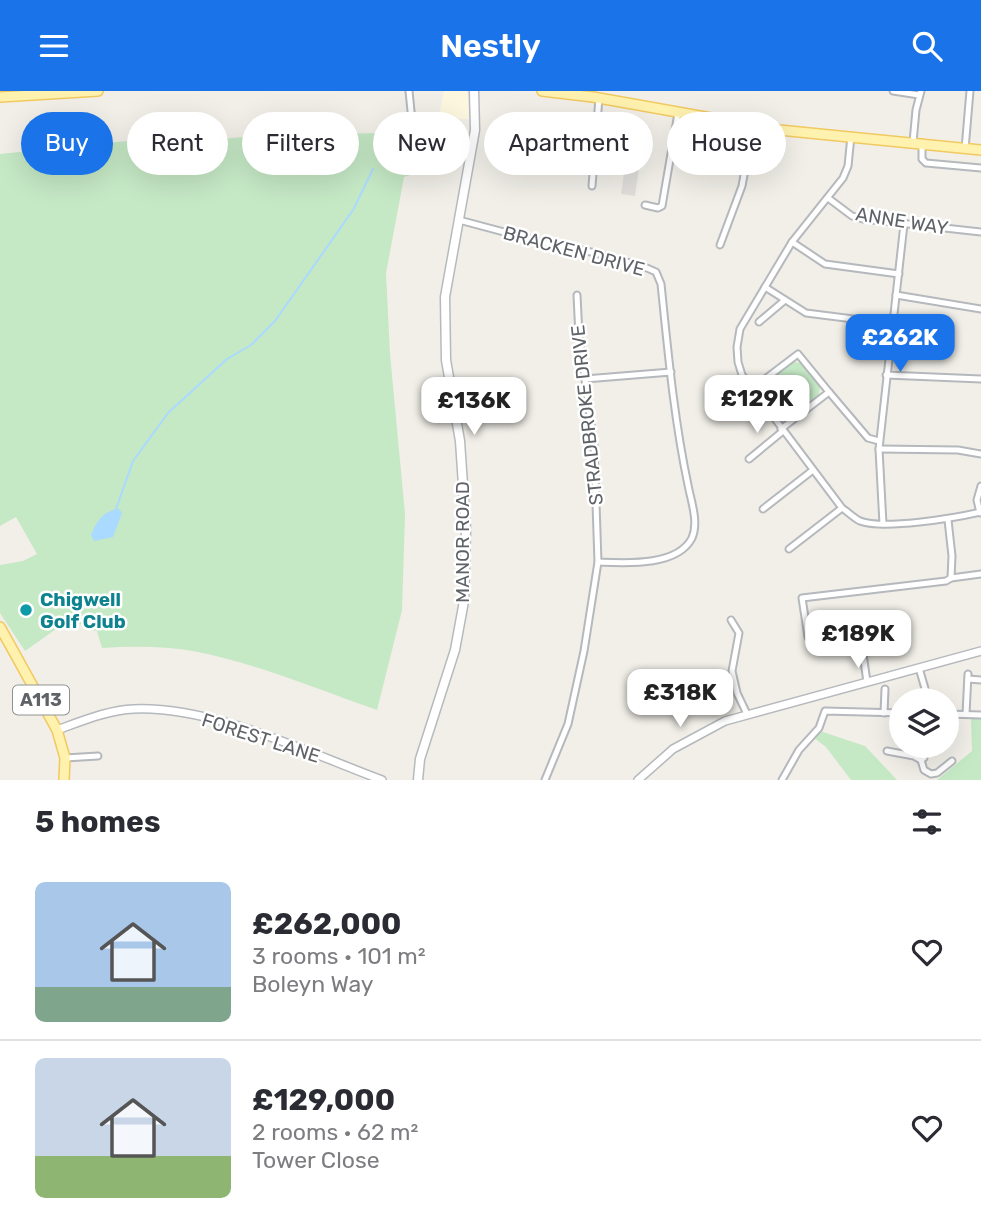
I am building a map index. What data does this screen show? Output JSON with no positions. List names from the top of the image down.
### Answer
{
  "streets": {
    "main road": ["MANOR ROAD", "A113"],
    "street": [
      "ANNE WAY",
      "BRACKEN DRIVE",
      "STRADBROKE DRIVE",
      "FOREST LANE"
    ]
  },
  "crossings": [
    ["BRACKEN DRIVE", "STRADBROKE DRIVE"],
    ["BRACKEN DRIVE", "MANOR ROAD"],
    ["A113", "FOREST LANE"]
  ],
  "places": ["Chigwell Golf Club"],
  "page": {
    "header": "Nestly",
    "chip": [
      "Buy",
      "Rent",
      "Filters",
      "New",
      "Apartment",
      "House"
    ],
    "price": [
      "£262K",
      "£129K",
      "£136K",
      "£189K",
      "£318K"
    ],
    "heading": "5 homes",
    "list": [
      {
        "name": "£262,000",
        "note": "3 rooms · 101 m² · Boleyn Way"
      },
      {
        "name": "£129,000",
        "note": "2 rooms · 62 m² · Tower Close"
      }
    ]
  }
}
